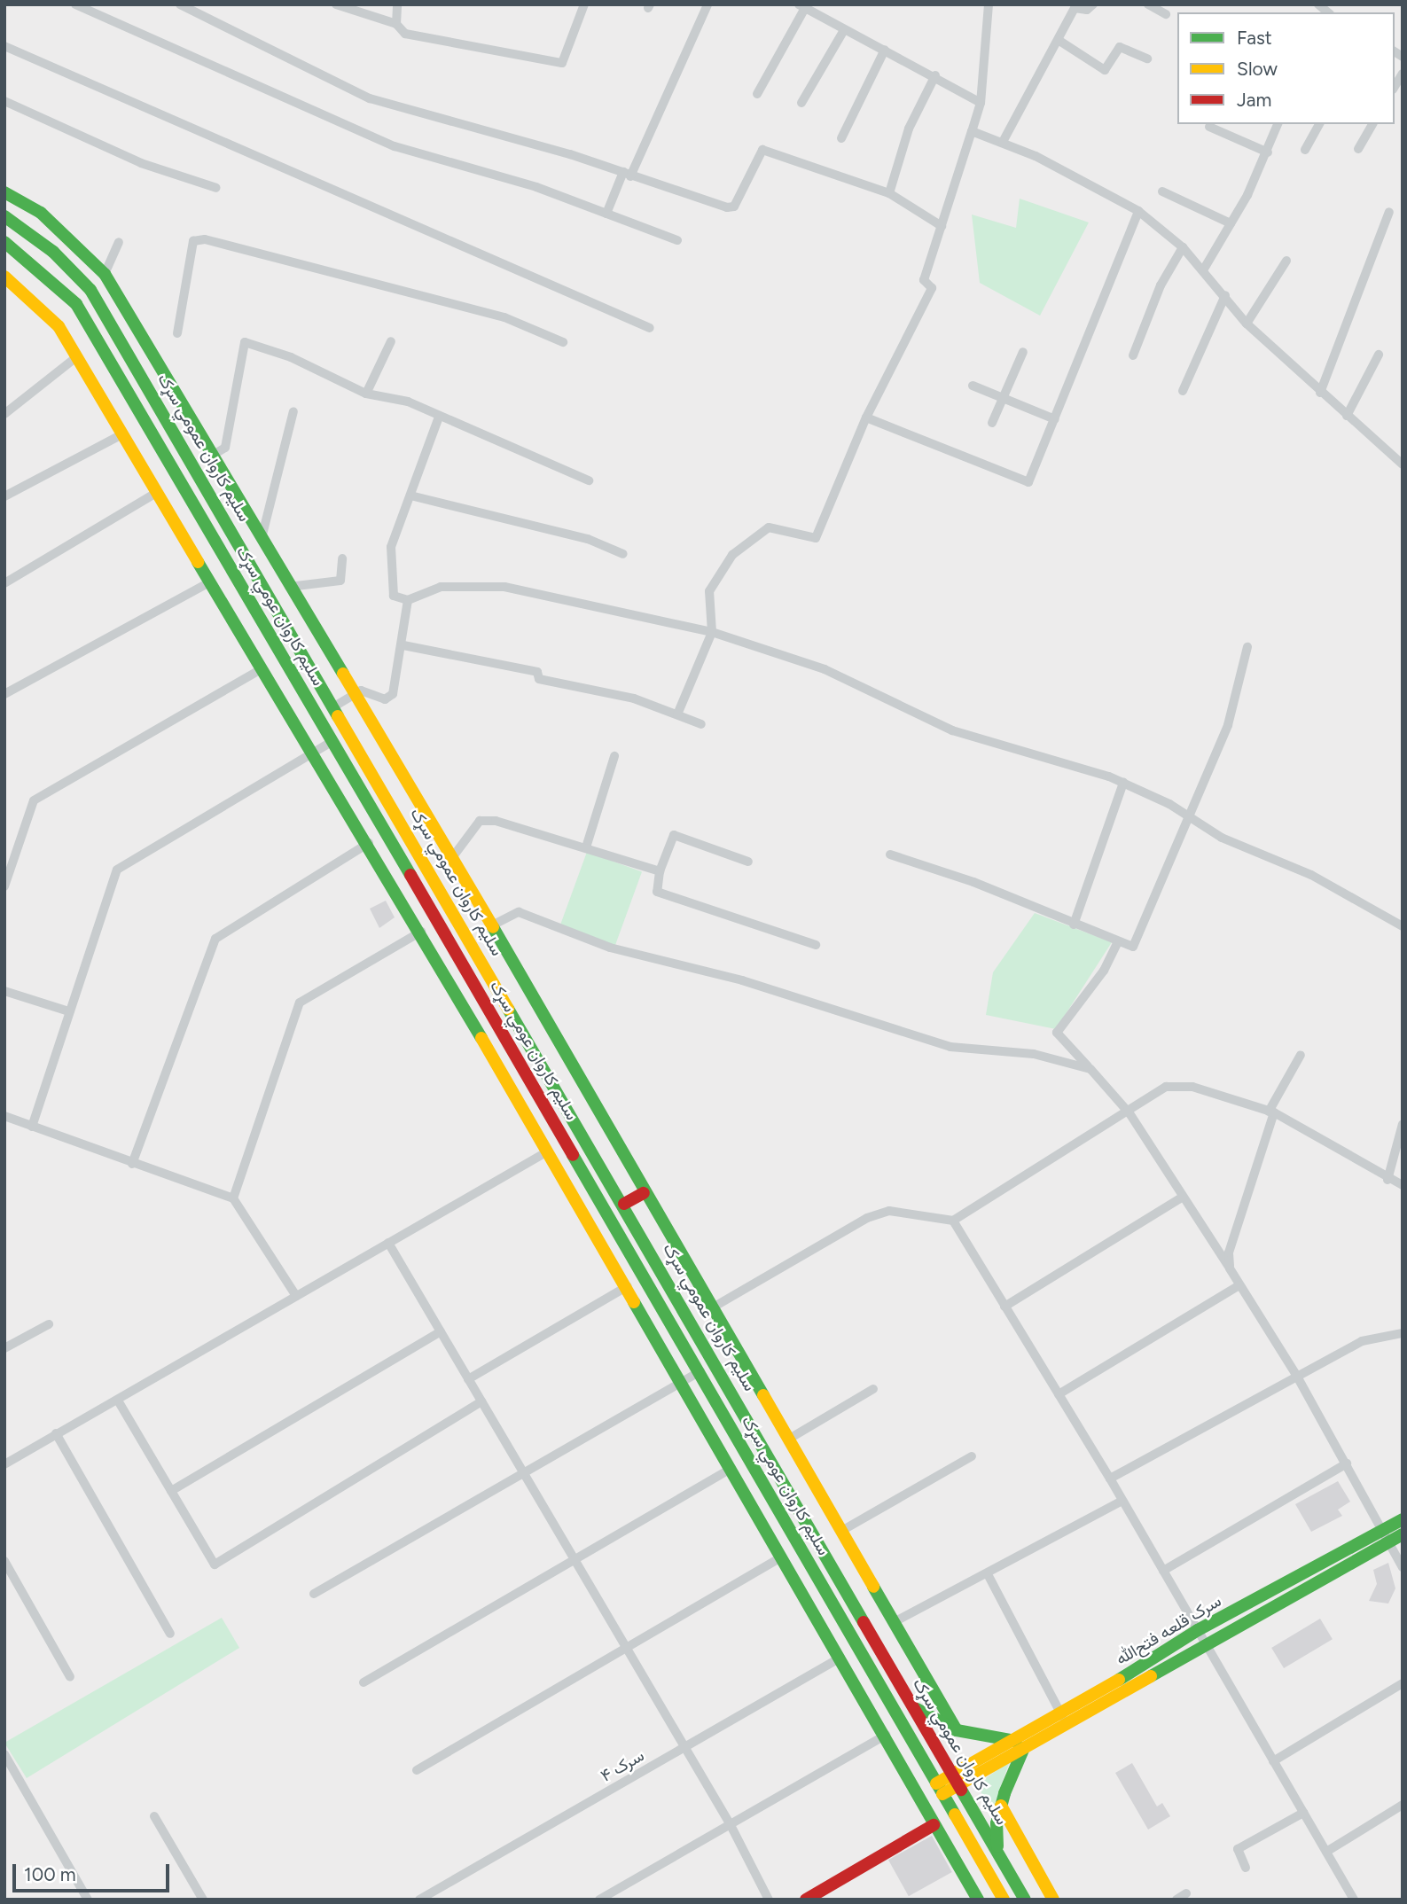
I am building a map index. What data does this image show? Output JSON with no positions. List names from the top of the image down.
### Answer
{
  "streets": {
    "main road": ["سلیم کاروان عمومي سړک", "سلیم کاروان عومي سړک", "سرک قلعه فتح‌الله"],
    "street": ["سرک ۴"]
  },
  "crossings": [
    ["سلیم کاروان عمومي سړک", "سرک قلعه فتح‌الله"],
    ["سلیم کاروان عومي سړک", "سرک قلعه فتح‌الله"]
  ],
  "legend": ["Fast", "Slow", "Jam"],
  "scale_bar": "100 m"
}
